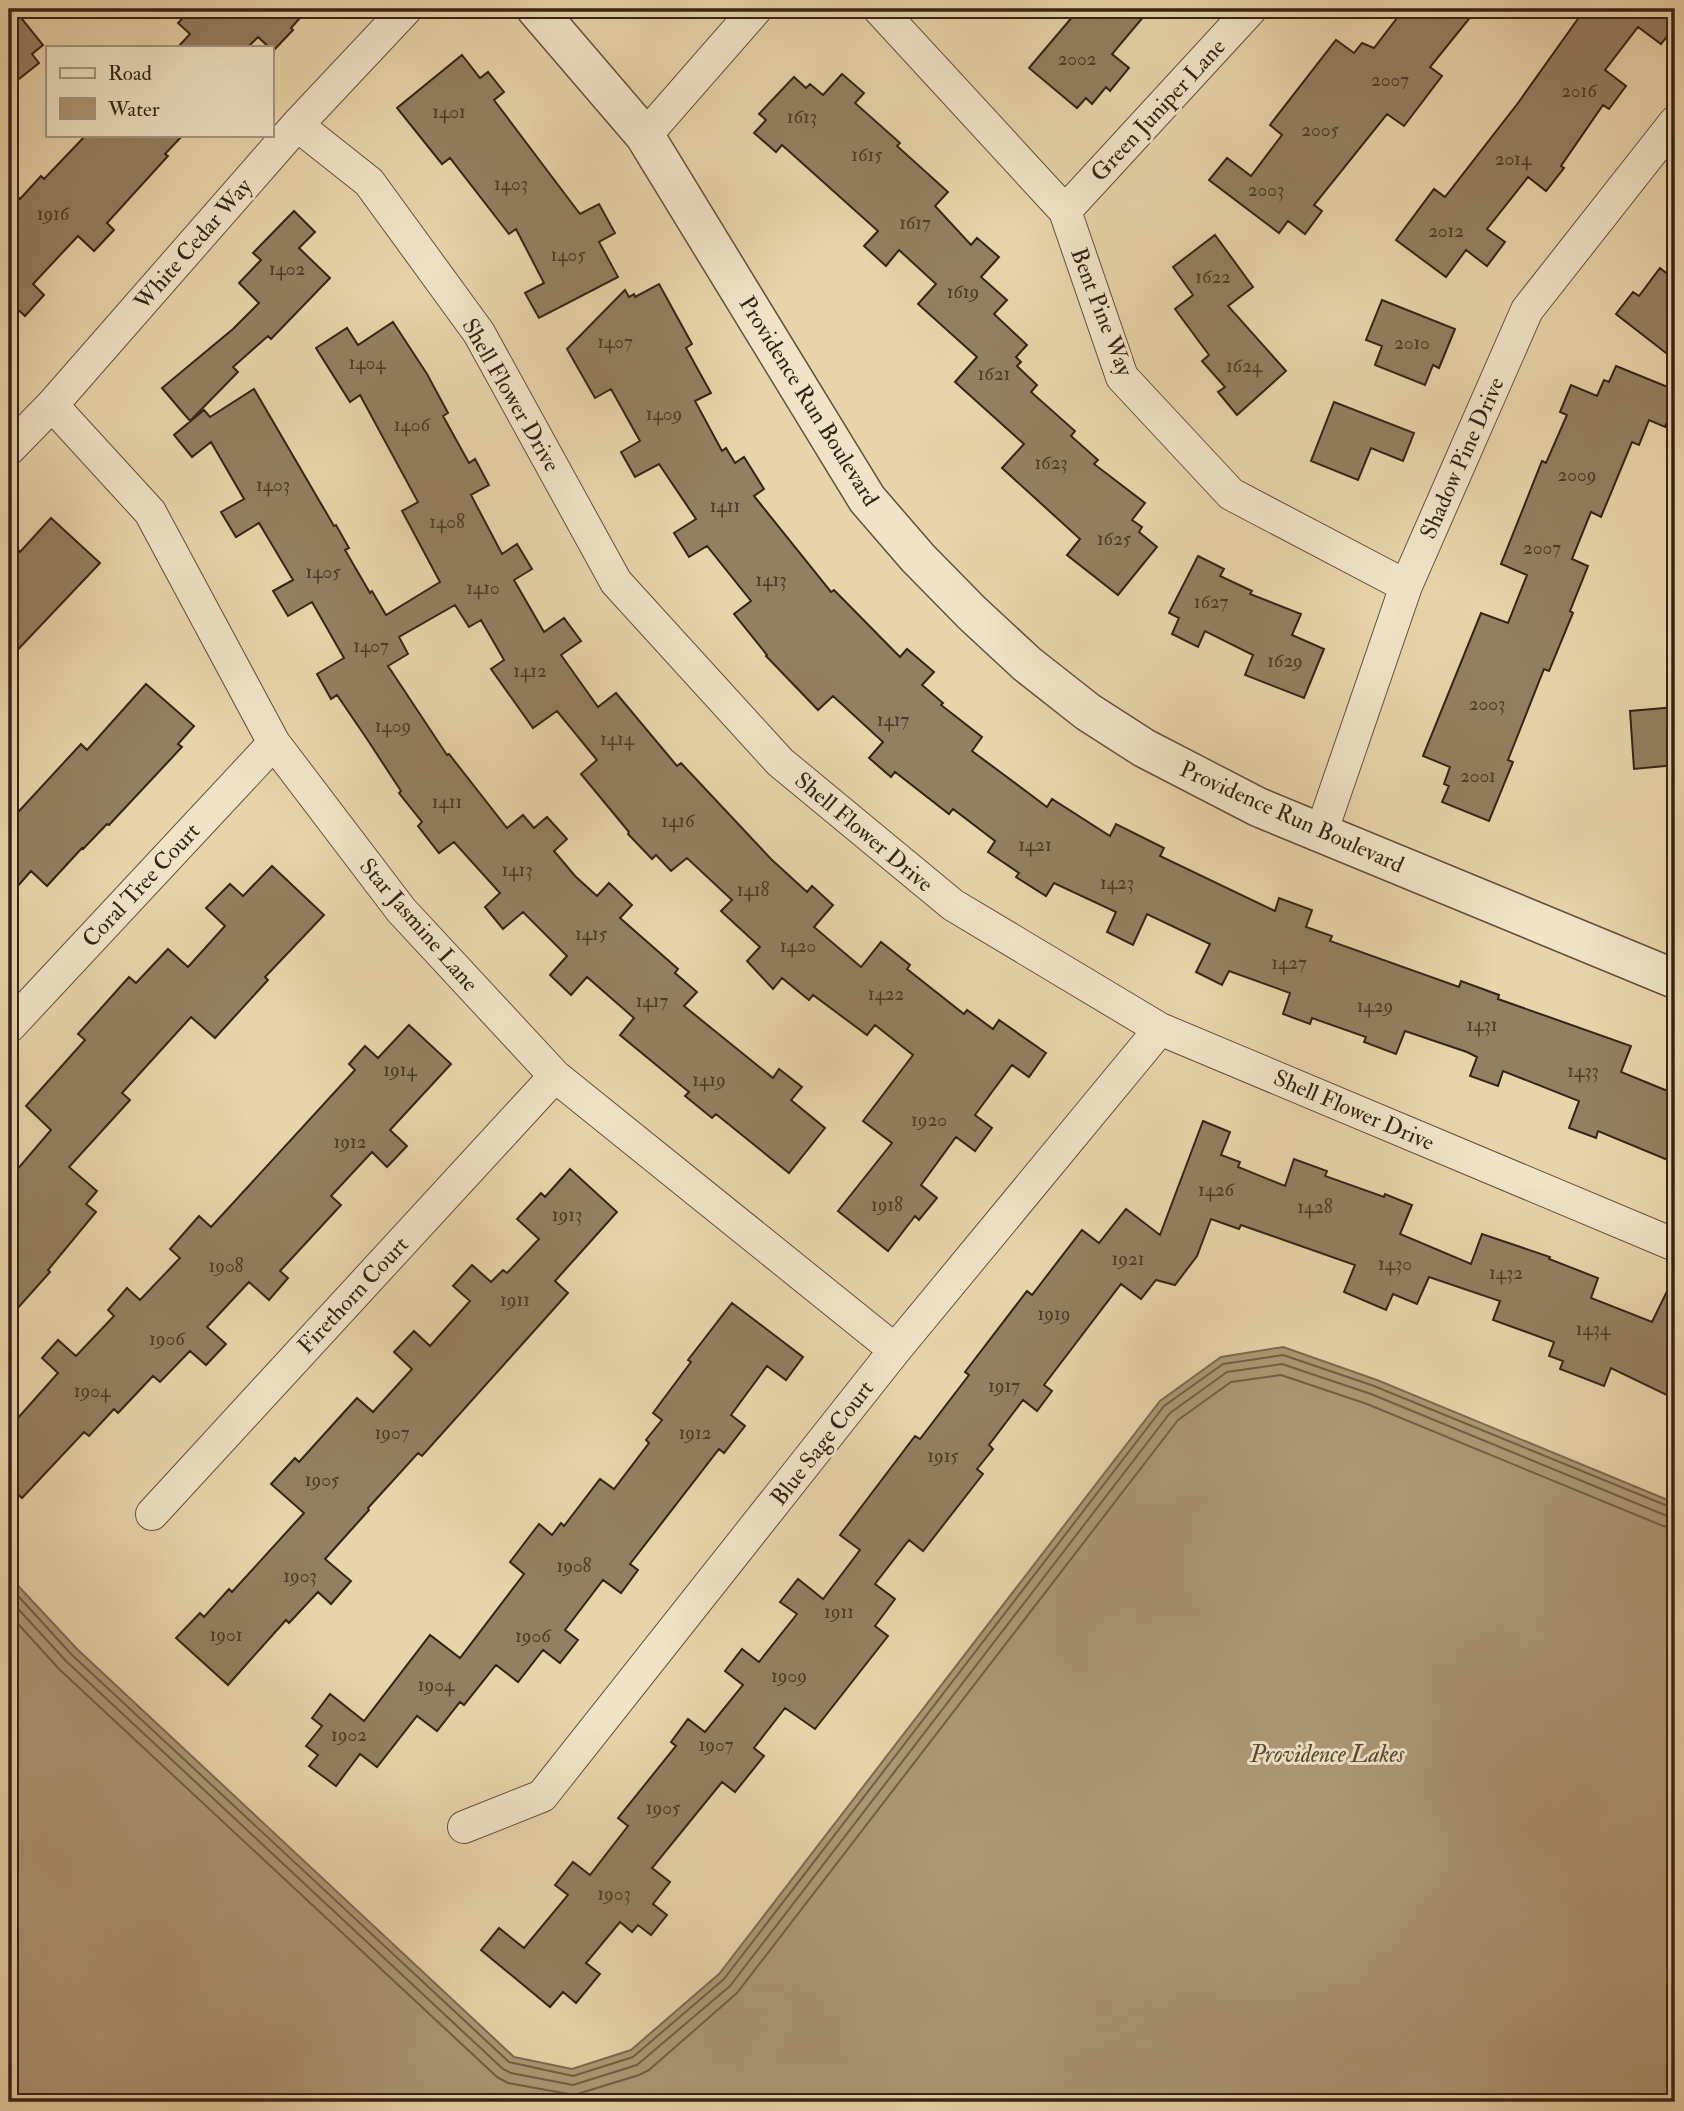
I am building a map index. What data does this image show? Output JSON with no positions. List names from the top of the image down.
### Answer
{
  "streets": {
    "street": [
      "Green Juniper Lane",
      "White Cedar Way",
      "Bent Pine Way",
      "Shell Flower Drive",
      "Providence Run Boulevard",
      "Shadow Pine Drive",
      "Coral Tree Court",
      "Star Jasmine Lane",
      "Firethorn Court",
      "Blue Sage Court"
    ]
  },
  "crossings": [
    ["Green Juniper Lane", "Bent Pine Way"],
    ["White Cedar Way", "Shell Flower Drive"],
    ["White Cedar Way", "Star Jasmine Lane"],
    ["Bent Pine Way", "Shadow Pine Drive"],
    ["Shell Flower Drive", "Blue Sage Court"],
    ["Providence Run Boulevard", "Shadow Pine Drive"],
    ["Coral Tree Court", "Star Jasmine Lane"],
    ["Star Jasmine Lane", "Firethorn Court"],
    ["Star Jasmine Lane", "Blue Sage Court"]
  ],
  "water": ["Providence Lakes"],
  "house_numbers": [
    "2002",
    "2007",
    "2016",
    "1401",
    "1613",
    "2005",
    "1615",
    "2014",
    "1403",
    "2003",
    "1916",
    "1617",
    "2012",
    "1405",
    "1402",
    "1622",
    "1619",
    "1407",
    "2010",
    "1404",
    "1624",
    "1621",
    "1409",
    "1406",
    "1623",
    "2009",
    "1403",
    "1411",
    "1408",
    "1625",
    "2007",
    "1405",
    "1413",
    "1410",
    "1627",
    "1407",
    "1629",
    "1412",
    "2003",
    "1417",
    "1409",
    "1414",
    "2001",
    "1411",
    "1416",
    "1421",
    "1413",
    "1423",
    "1418",
    "1415",
    "1420",
    "1427",
    "1422",
    "1417",
    "1429",
    "1431",
    "1914",
    "1433",
    "1419",
    "1920",
    "1912",
    "1426",
    "1918",
    "1428",
    "1913",
    "1921",
    "1430",
    "1908",
    "1432",
    "1911",
    "1919",
    "1434",
    "1906",
    "1917",
    "1904",
    "1907",
    "1912",
    "1915",
    "1905",
    "1908",
    "1903",
    "1911",
    "1901",
    "1906",
    "1909",
    "1904",
    "1902",
    "1907",
    "1905",
    "1903"
  ],
  "legend": ["Road", "Water"]
}
